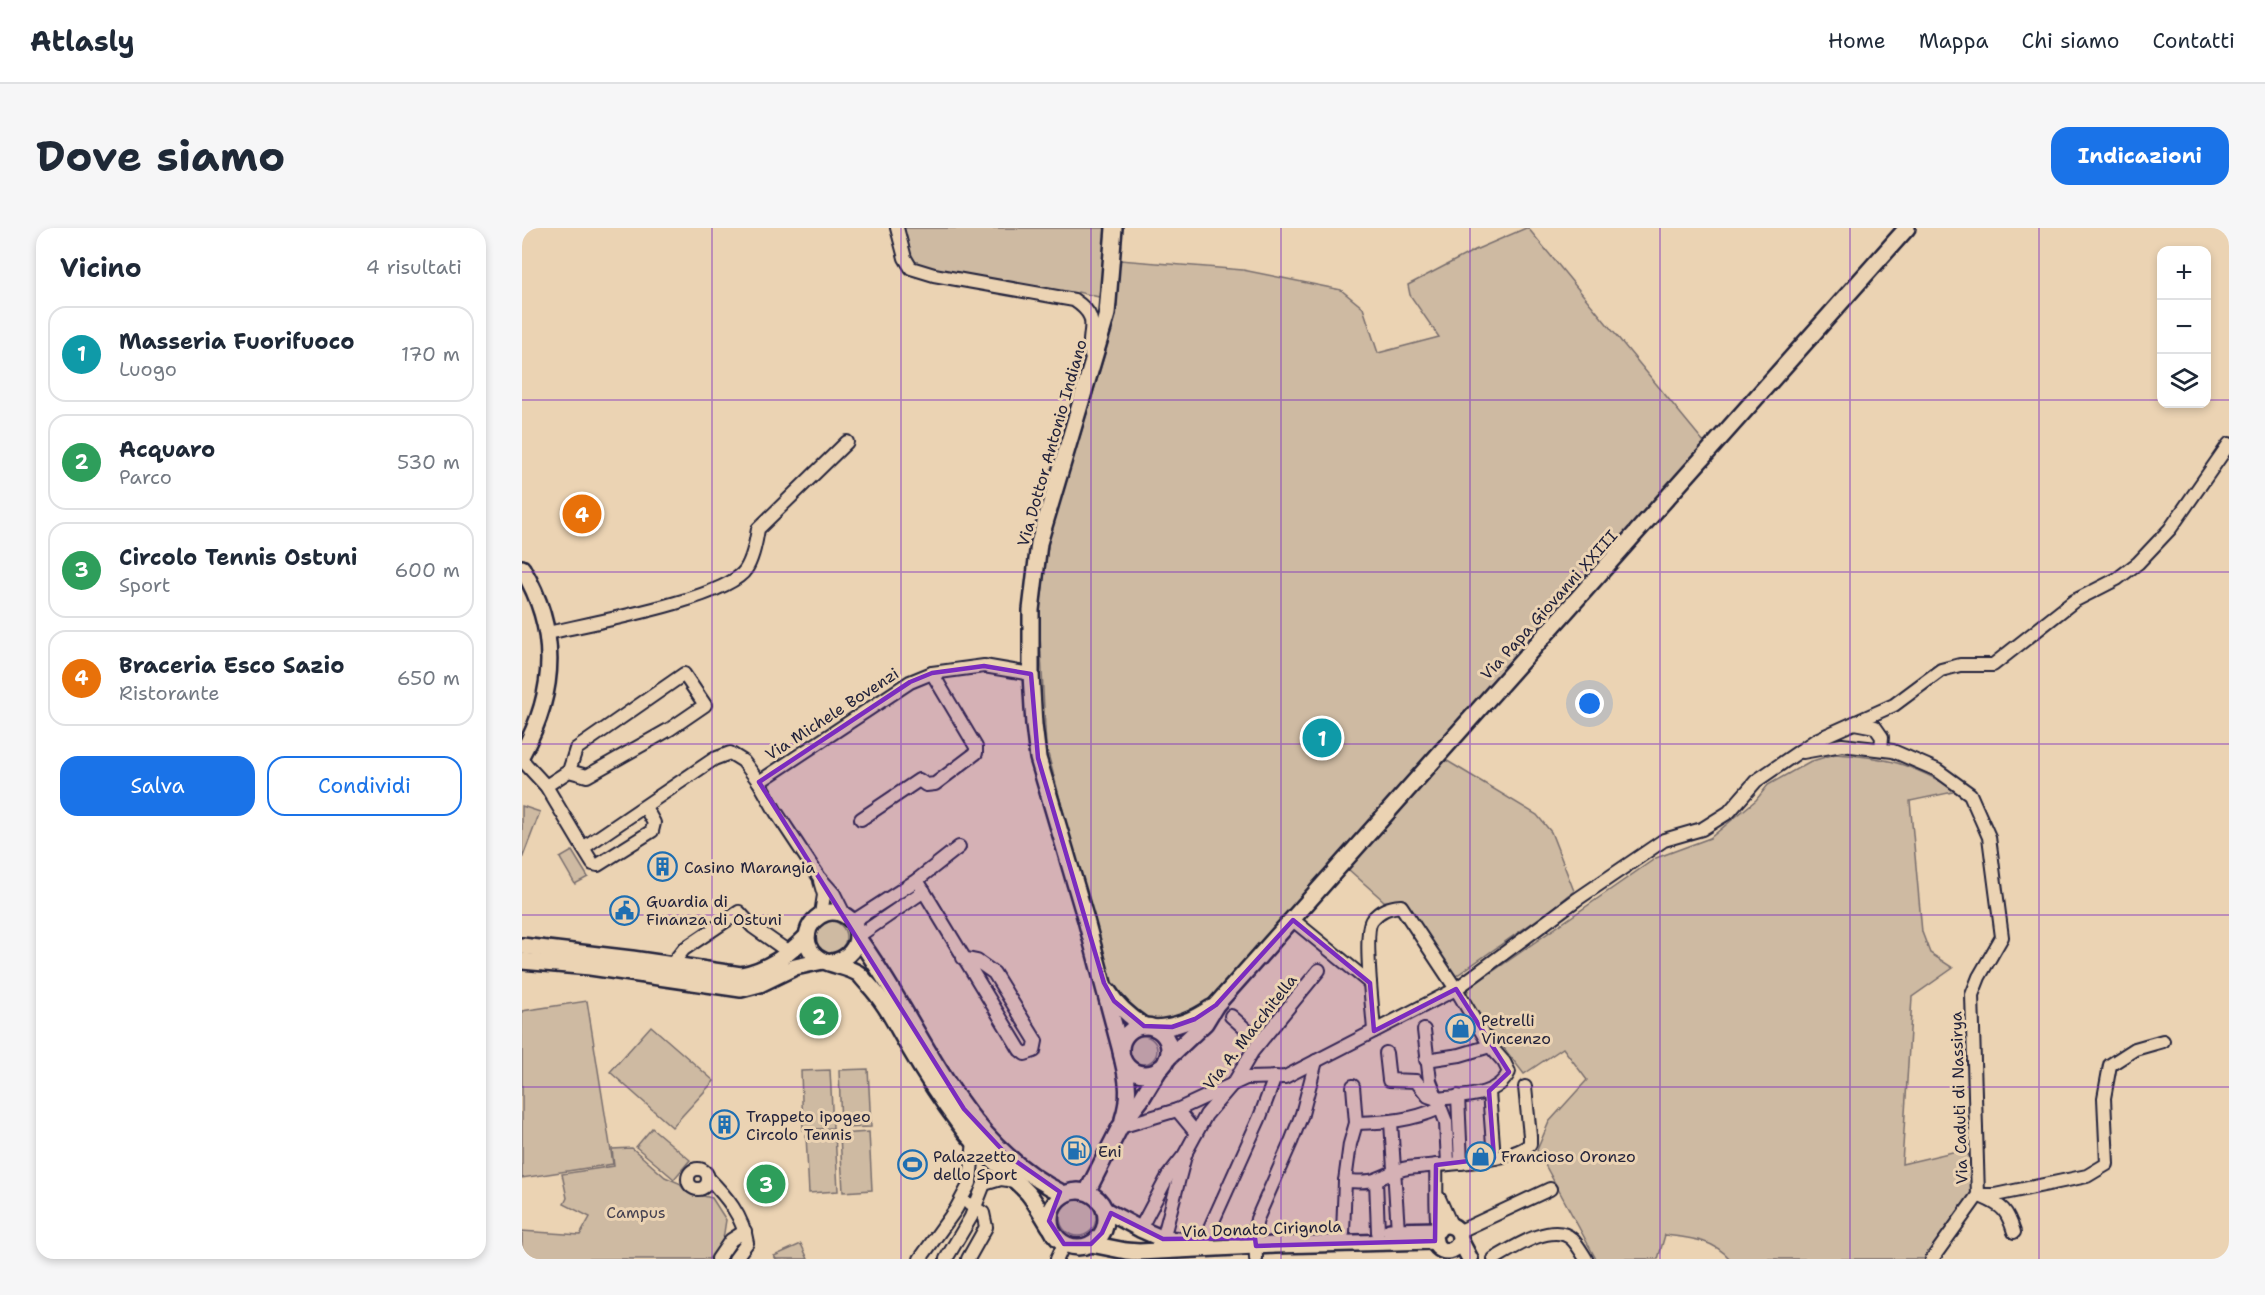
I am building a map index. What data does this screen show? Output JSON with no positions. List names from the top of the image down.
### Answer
{
  "streets": {
    "main road": ["Via Dottor Antonio Indiano", "Via Papa Giovanni XXIII", "Via Donato Cirignola"],
    "street": ["Via Michele Bovenzi", "Via A. Macchitella", "Via Caduti di Nassirya"]
  },
  "crossings": [
    ["Via Dottor Antonio Indiano", "Via Papa Giovanni XXIII"],
    ["Via Dottor Antonio Indiano", "Via Michele Bovenzi"],
    ["Via Papa Giovanni XXIII", "Via Donato Cirignola"]
  ],
  "parks": ["Campus"],
  "places": {
    "building": ["Casino Marangia", "Trappeto ipogeo Circolo Tennis"],
    "public building": ["Guardia di Finanza di Ostuni"],
    "shop": ["Petrelli Vincenzo", "Francioso Oronzo"],
    "fuel station": ["Eni"],
    "sports": ["Palazzetto dello Sport"]
  },
  "page": {
    "header": "Atlasly",
    "nav": [
      "Home",
      "Mappa",
      "Chi siamo",
      "Contatti"
    ],
    "buttons": [
      "Indicazioni",
      ["Salva", "Condividi"]
    ],
    "title": "Dove siamo",
    "heading": ["Vicino", "4 risultati"],
    "map_buttons": ["+", "−"],
    "list": [
      {
        "mark": "1",
        "name": "Masseria Fuorifuoco",
        "note": "Luogo",
        "value": "170 m"
      },
      {
        "mark": "2",
        "name": "Acquaro",
        "note": "Parco",
        "value": "530 m"
      },
      {
        "mark": "3",
        "name": "Circolo Tennis Ostuni",
        "note": "Sport",
        "value": "600 m"
      },
      {
        "mark": "4",
        "name": "Braceria Esco Sazio",
        "note": "Ristorante",
        "value": "650 m"
      }
    ],
    "pins": [
      "4",
      "1",
      "2",
      "3"
    ]
  }
}
